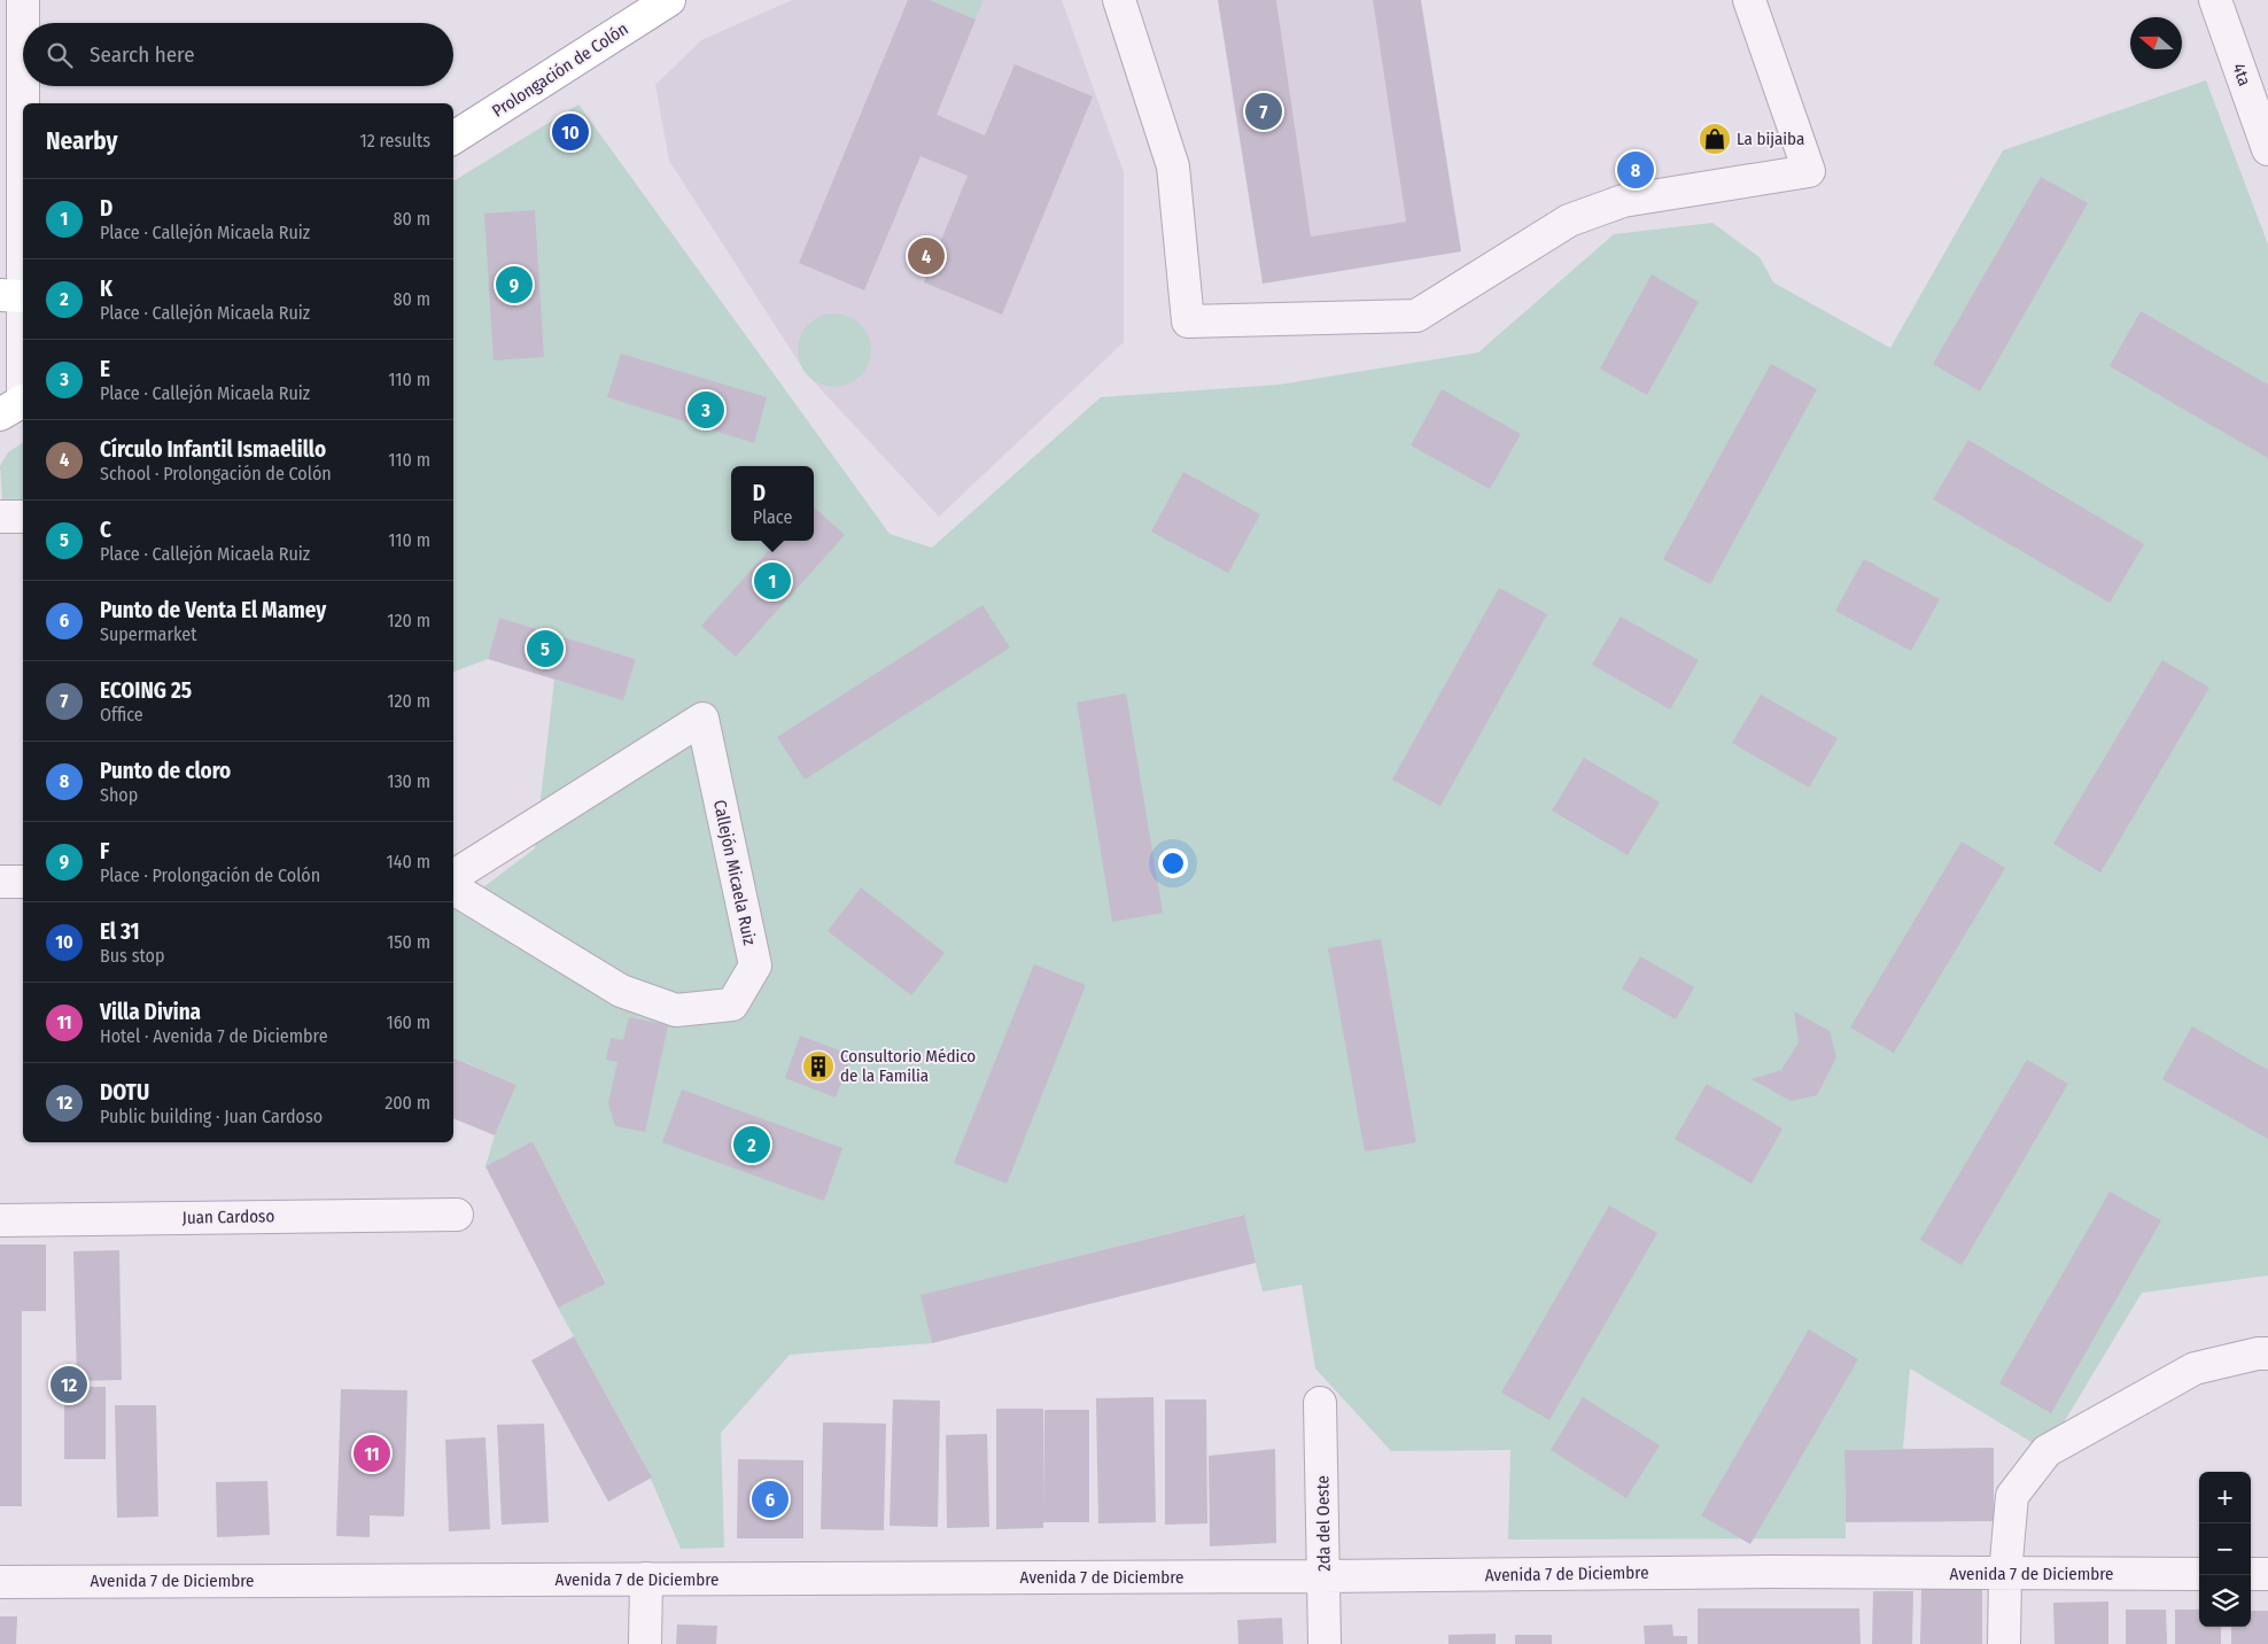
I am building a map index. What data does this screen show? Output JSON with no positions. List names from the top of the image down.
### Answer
{
  "streets": {
    "main road": ["Prolongación de Colón"],
    "street": [
      "4ta",
      "Callejón Micaela Ruiz",
      "Juan Cardoso",
      "2da del Oeste",
      "Avenida 7 de Diciembre"
    ]
  },
  "crossings": [
    ["2da del Oeste", "Avenida 7 de Diciembre"]
  ],
  "places": {
    "shop": ["La bijaiba"],
    "building": ["Consultorio Médico de la Familia"]
  },
  "north": "left",
  "page": {
    "search": "Search here",
    "pins": [
      "7",
      "10",
      "8",
      "4",
      "9",
      "3",
      "1",
      "5",
      "2",
      "12",
      "11",
      "6"
    ],
    "heading": ["Nearby", "12 results"],
    "list": [
      {
        "mark": "1",
        "name": "D",
        "note": "Place · Callejón Micaela Ruiz",
        "value": "80 m"
      },
      {
        "mark": "2",
        "name": "K",
        "note": "Place · Callejón Micaela Ruiz",
        "value": "80 m"
      },
      {
        "mark": "3",
        "name": "E",
        "note": "Place · Callejón Micaela Ruiz",
        "value": "110 m"
      },
      {
        "mark": "4",
        "name": "Círculo Infantil Ismaelillo",
        "note": "School · Prolongación de Colón",
        "value": "110 m"
      },
      {
        "mark": "5",
        "name": "C",
        "note": "Place · Callejón Micaela Ruiz",
        "value": "110 m"
      },
      {
        "mark": "6",
        "name": "Punto de Venta El Mamey",
        "note": "Supermarket",
        "value": "120 m"
      },
      {
        "mark": "7",
        "name": "ECOING 25",
        "note": "Office",
        "value": "120 m"
      },
      {
        "mark": "8",
        "name": "Punto de cloro",
        "note": "Shop",
        "value": "130 m"
      },
      {
        "mark": "9",
        "name": "F",
        "note": "Place · Prolongación de Colón",
        "value": "140 m"
      },
      {
        "mark": "10",
        "name": "El 31",
        "note": "Bus stop",
        "value": "150 m"
      },
      {
        "mark": "11",
        "name": "Villa Divina",
        "note": "Hotel · Avenida 7 de Diciembre",
        "value": "160 m"
      },
      {
        "mark": "12",
        "name": "DOTU",
        "note": "Public building · Juan Cardoso",
        "value": "200 m"
      }
    ],
    "popup": ["D", "Place"],
    "map_buttons": ["+", "−"]
  }
}
